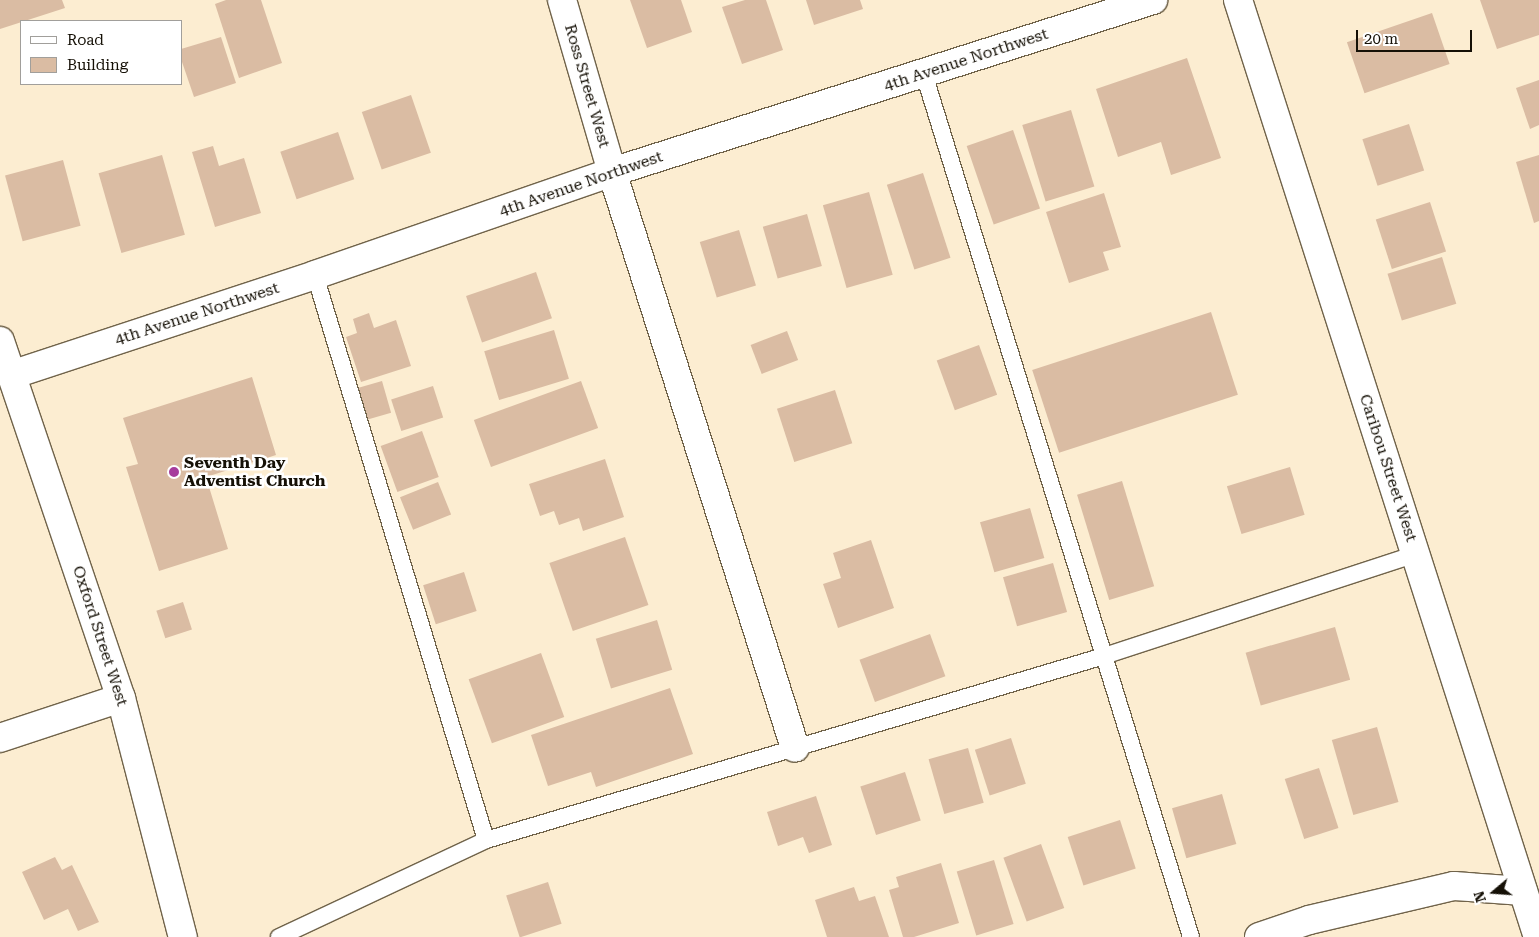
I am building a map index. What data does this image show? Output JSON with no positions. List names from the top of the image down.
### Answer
{
  "streets": {
    "street": [
      "4th Avenue Northwest",
      "Ross Street West",
      "Caribou Street West",
      "Oxford Street West"
    ]
  },
  "crossings": [
    ["4th Avenue Northwest", "Ross Street West"],
    ["4th Avenue Northwest", "Oxford Street West"]
  ],
  "places": ["Seventh Day Adventist Church"],
  "legend": ["Road", "Building"],
  "scale_bar": "20 m",
  "north": "left"
}
